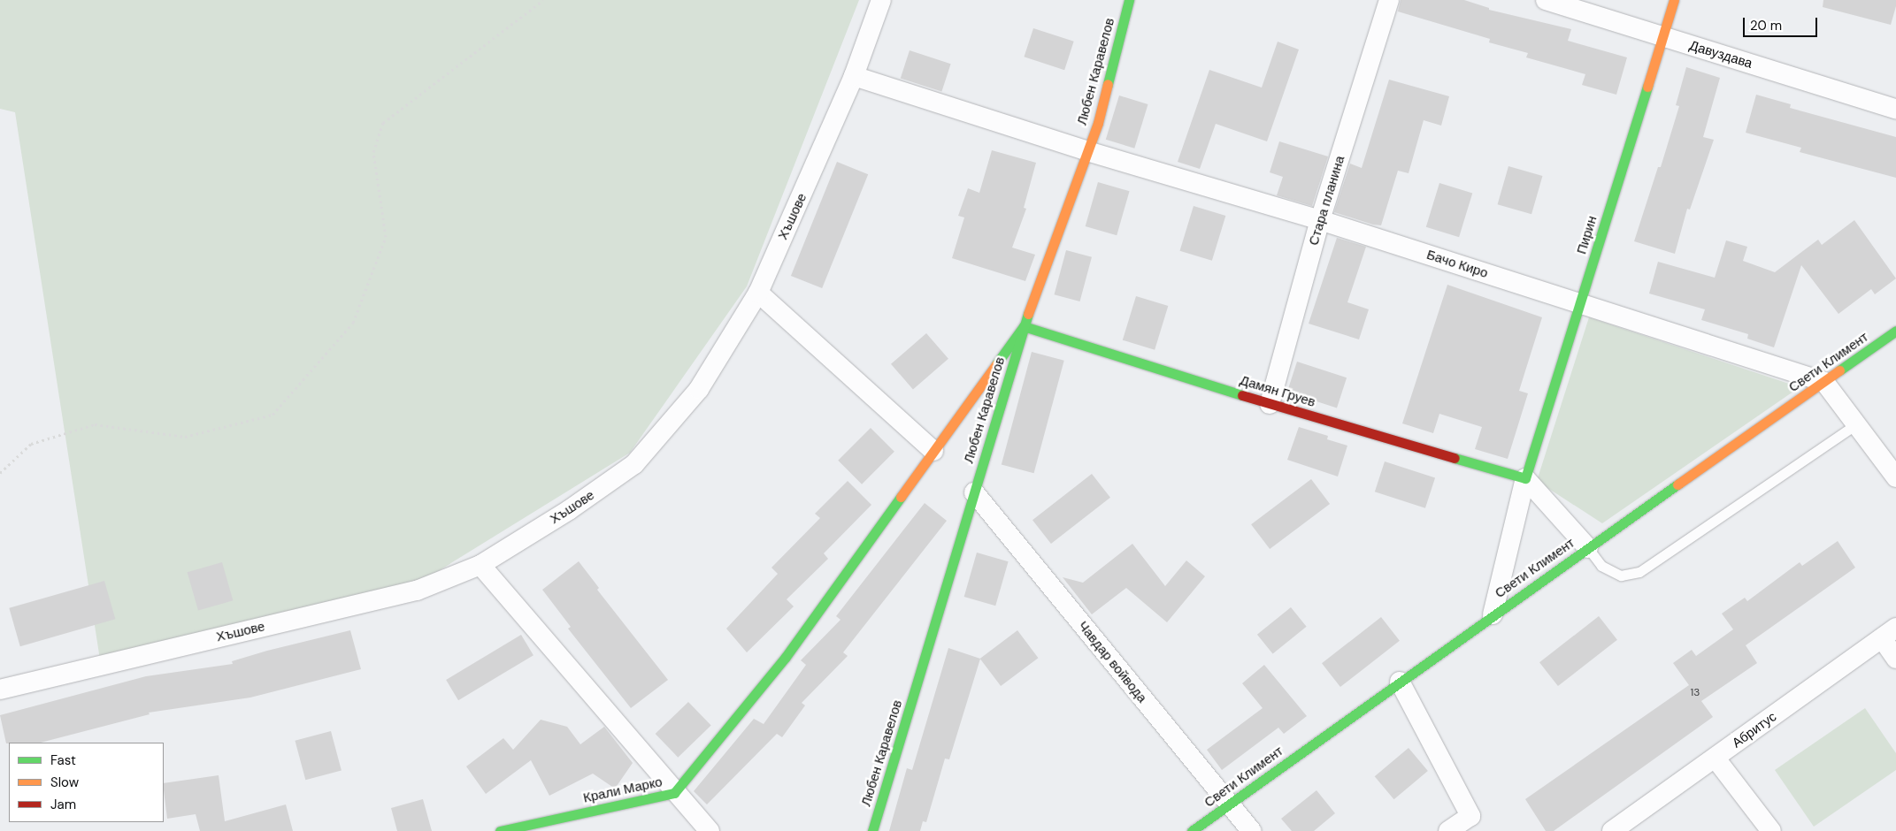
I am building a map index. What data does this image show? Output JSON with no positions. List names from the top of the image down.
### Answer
{
  "streets": {
    "street": [
      "Давуздава",
      "Любен Каравелов",
      "Стара планина",
      "Хъшове",
      "Пирин",
      "Бачо Киро",
      "Свети Климент",
      "Дамян Груев",
      "Чавдар войвода",
      "Абритус",
      "Крали Марко"
    ]
  },
  "crossings": [
    ["Давуздава", "Пирин"],
    ["Любен Каравелов", "Бачо Киро"],
    ["Любен Каравелов", "Дамян Груев"],
    ["Любен Каравелов", "Чавдар войвода"],
    ["Любен Каравелов", "Крали Марко"],
    ["Стара планина", "Бачо Киро"],
    ["Стара планина", "Дамян Груев"],
    ["Хъшове", "Бачо Киро"],
    ["Пирин", "Бачо Киро"],
    ["Пирин", "Дамян Груев"],
    ["Бачо Киро", "Свети Климент"],
    ["Свети Климент", "Чавдар войвода"],
    ["Дамян Груев", "Крали Марко"]
  ],
  "house_numbers": ["13"],
  "legend": ["Fast", "Slow", "Jam"],
  "scale_bar": "20 m"
}
